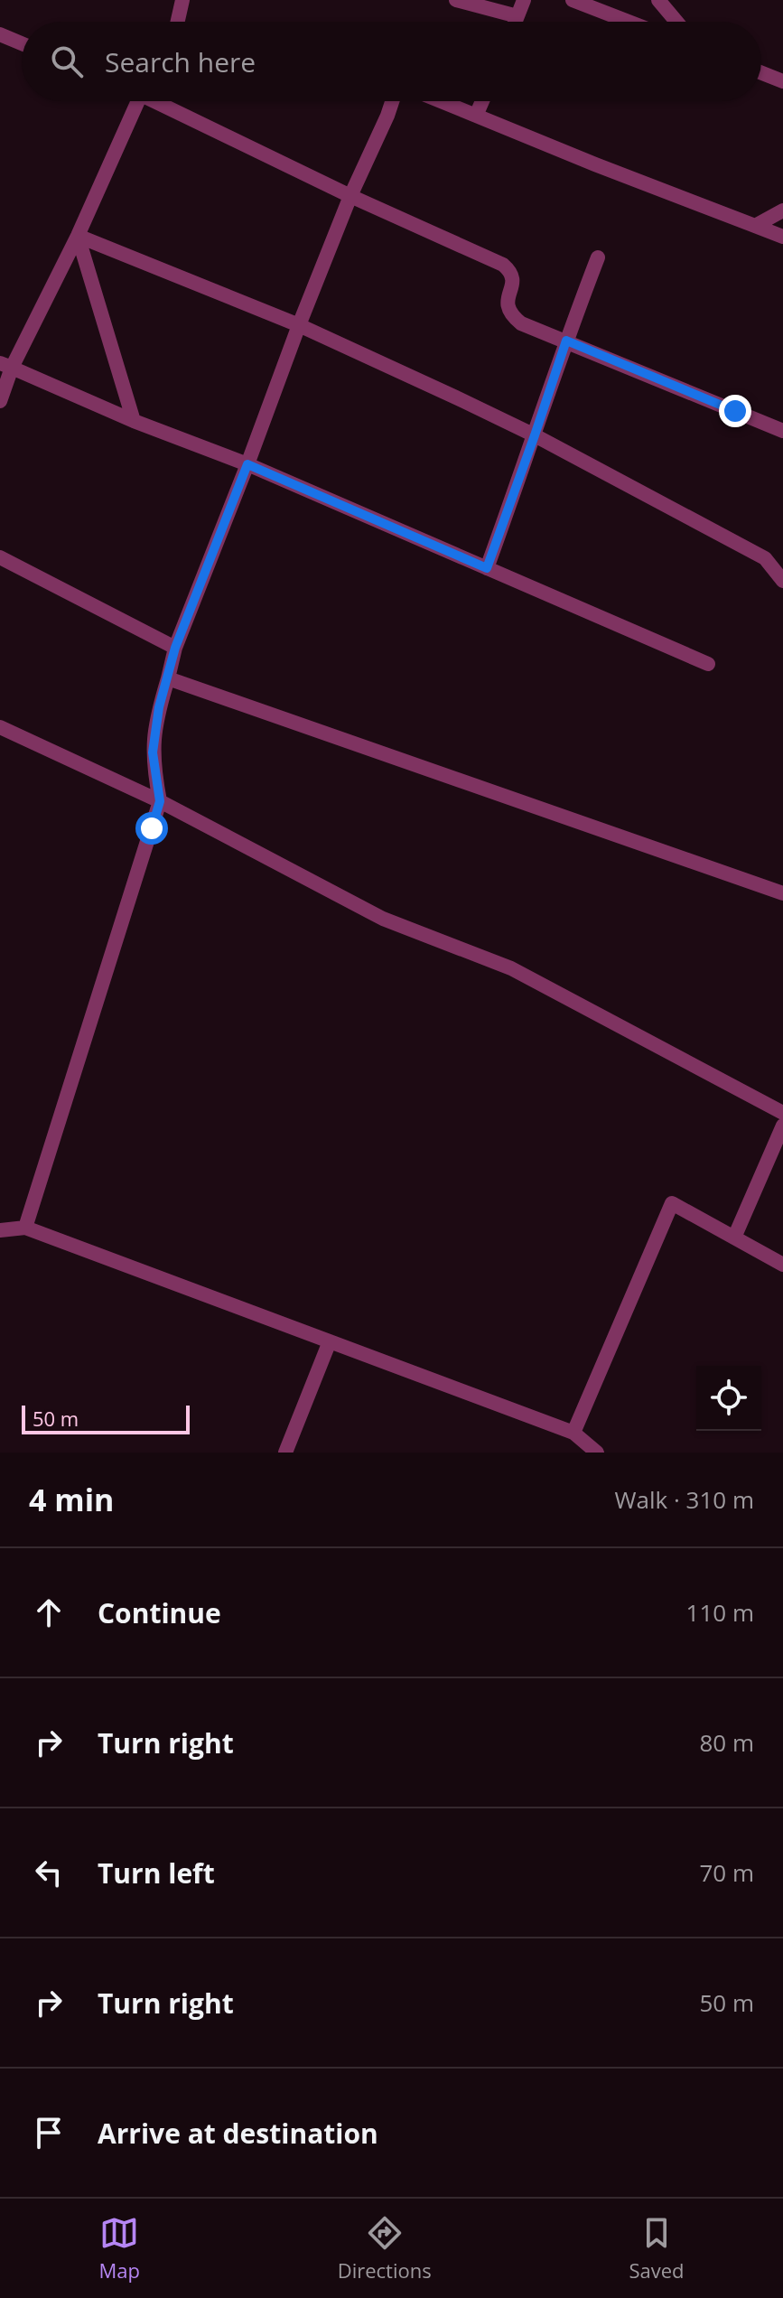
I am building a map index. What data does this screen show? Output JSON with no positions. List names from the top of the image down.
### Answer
{
  "scale_bar": "50 m",
  "page": {
    "search": "Search here",
    "scale": "50 m",
    "heading": ["4 min", "Walk · 310 m"],
    "list": [
      ["Continue", "110 m"],
      ["Turn right", "80 m"],
      ["Turn left", "70 m"],
      ["Turn right", "50 m"],
      "Arrive at destination"
    ],
    "nav": ["Map", "Directions", "Saved"]
  }
}
